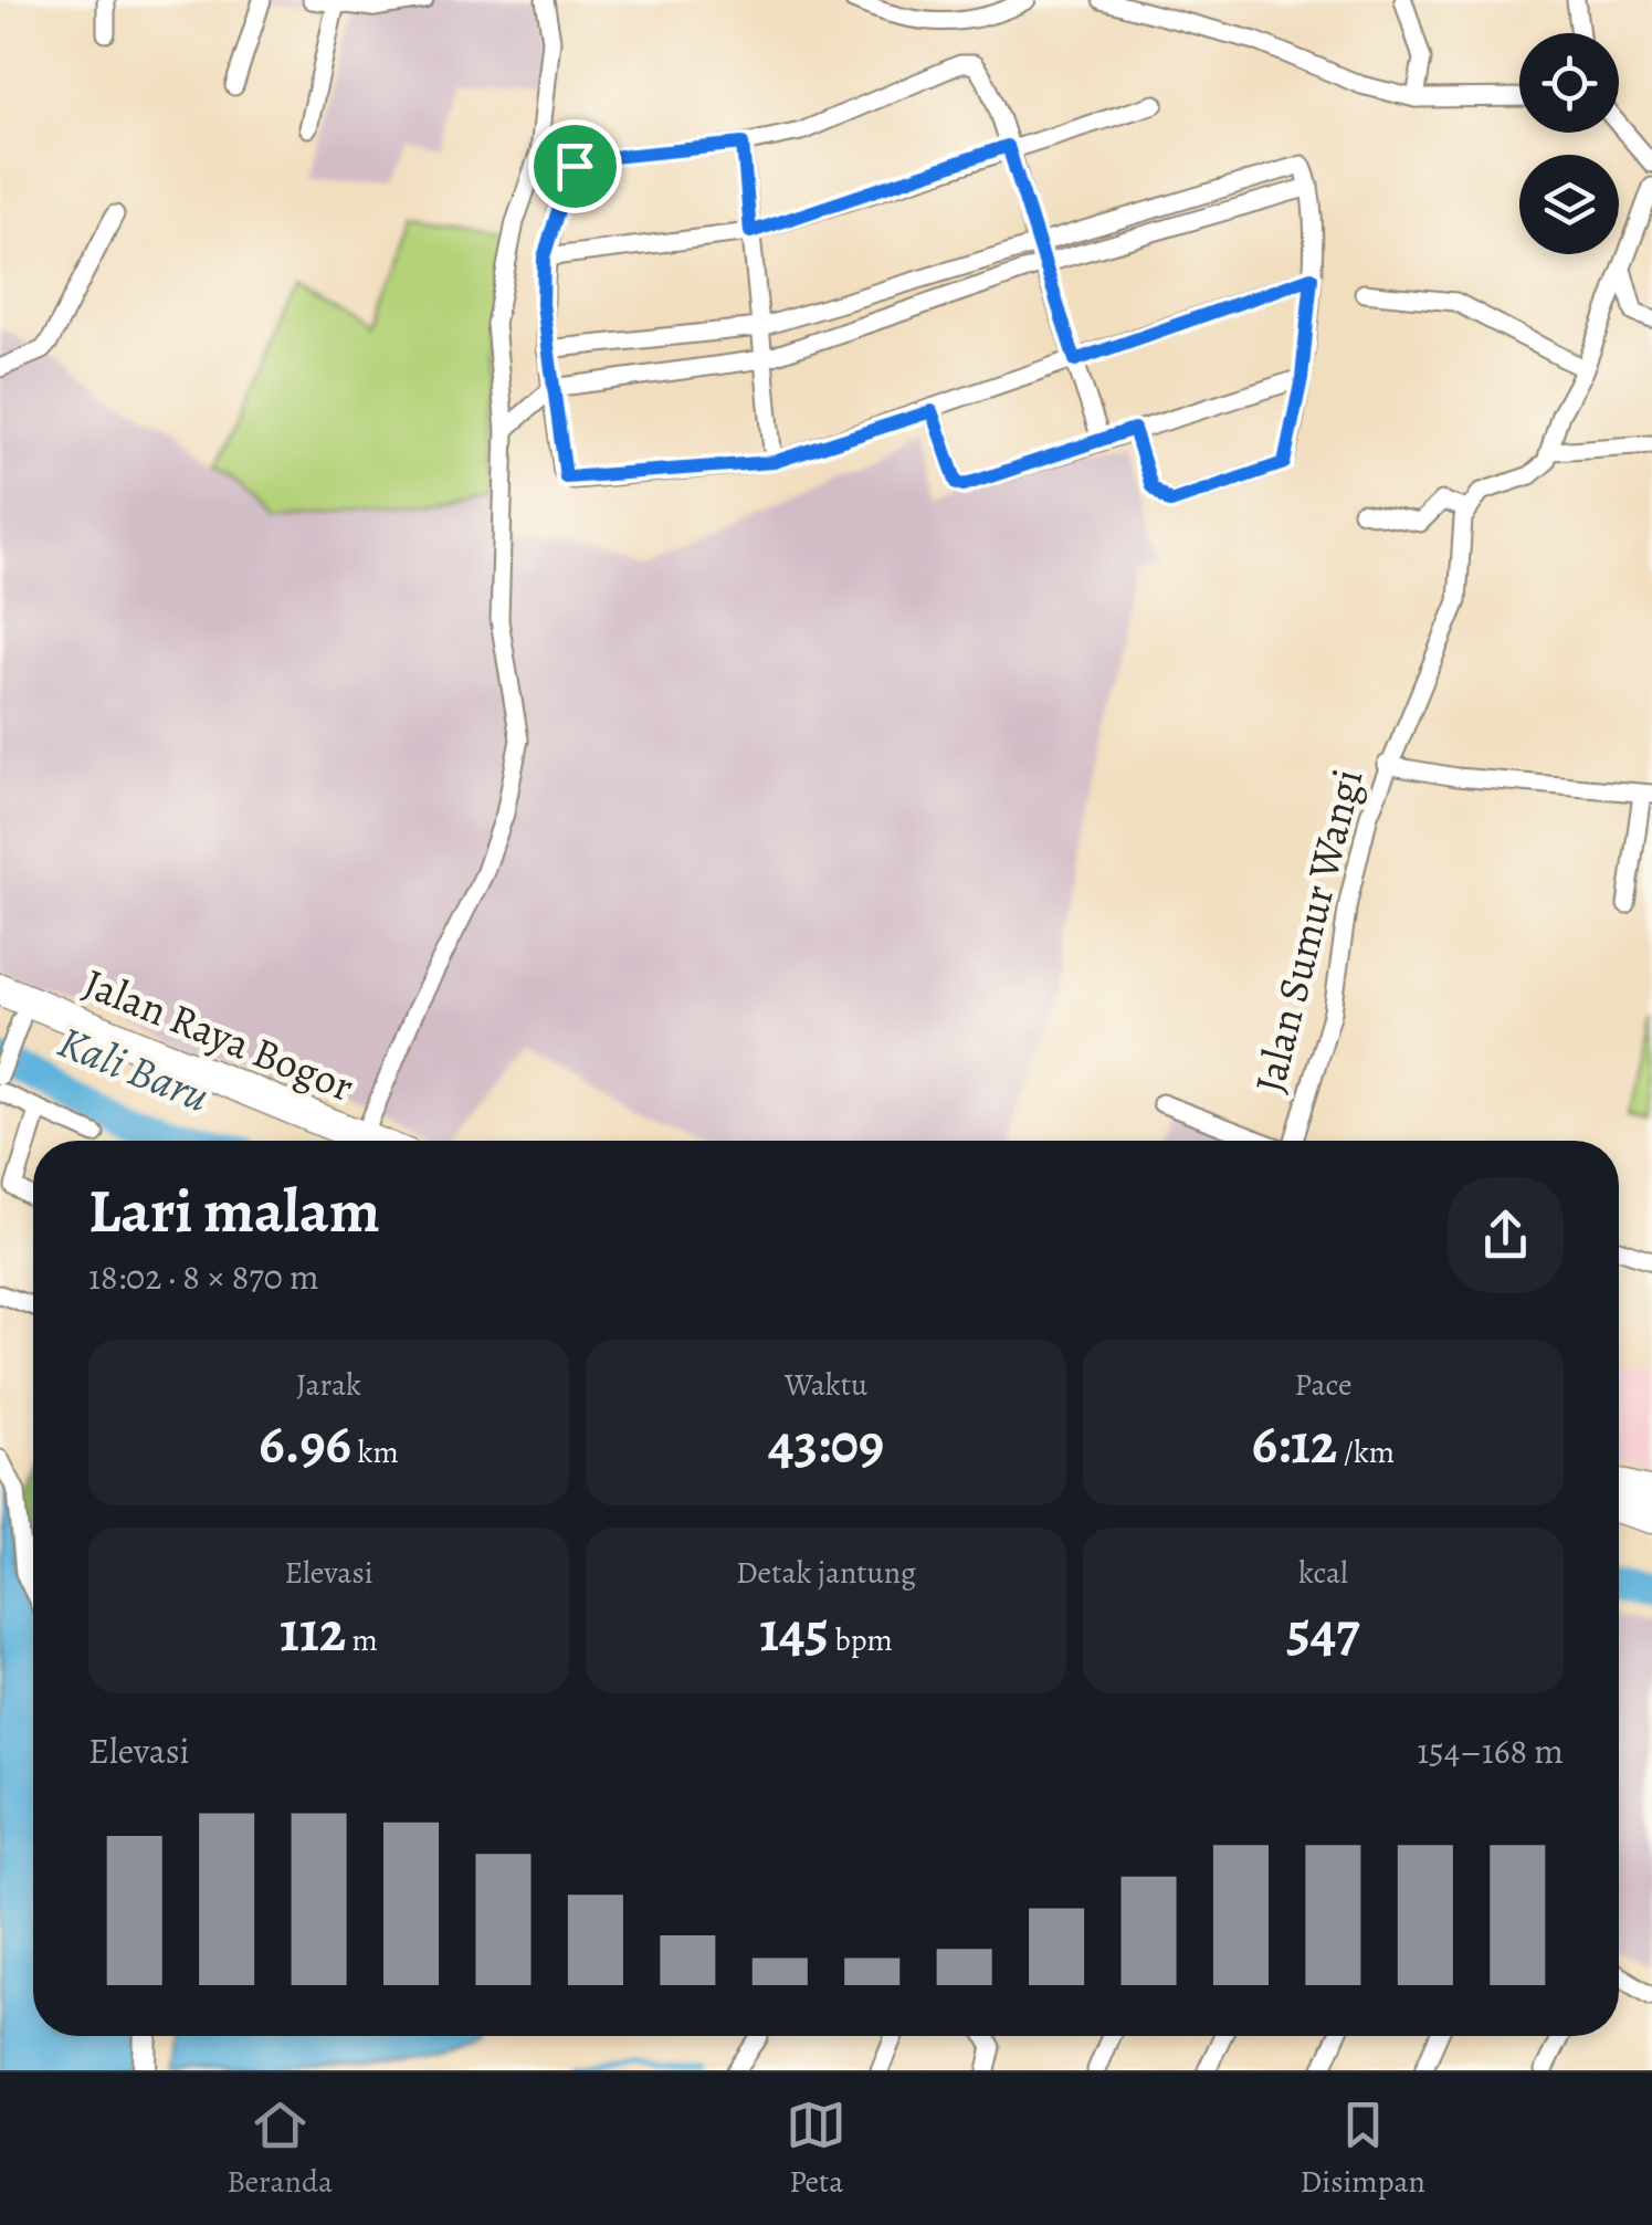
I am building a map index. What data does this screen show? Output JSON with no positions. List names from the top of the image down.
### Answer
{
  "streets": {
    "highway": ["Jalan Raya Bogor"],
    "street": ["Jalan Sumur Wangi"]
  },
  "water": ["Kali Baru"],
  "page": {
    "heading": ["Lari malam", "18:02 · 8 × 870 m"],
    "stats": [
      ["Jarak", "6.96 km"],
      ["Waktu", "43:09"],
      ["Pace", "6:12 /km"],
      ["Elevasi", "112 m"],
      ["Detak jantung", "145 bpm"],
      ["kcal", "547"]
    ],
    "chart": ["Elevasi", "154–168 m"],
    "tabs": ["Beranda", "Peta", "Disimpan"]
  }
}
